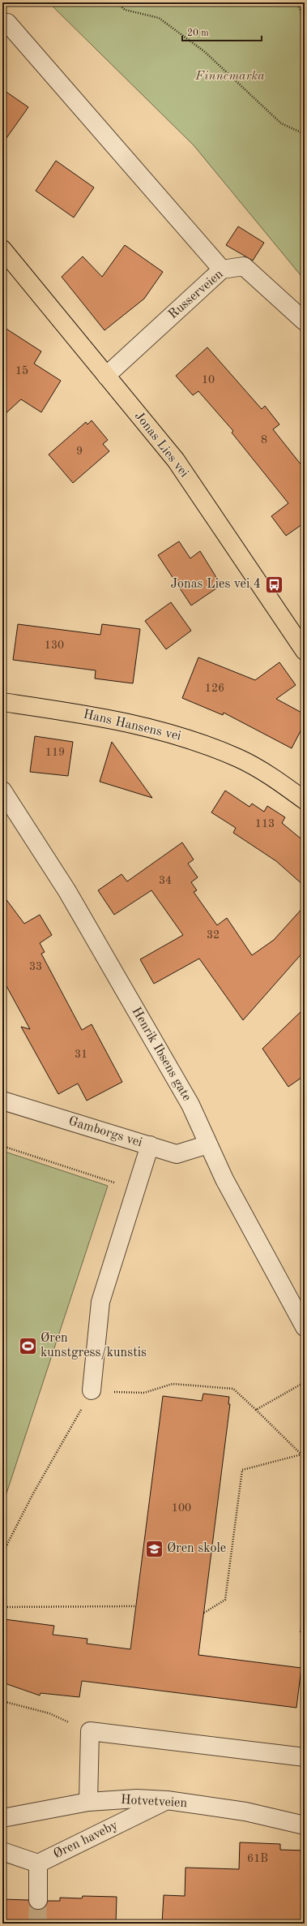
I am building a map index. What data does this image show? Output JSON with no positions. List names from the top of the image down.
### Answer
{
  "streets": {
    "main road": ["Jonas Lies vei", "Hans Hansens vei"],
    "street": [
      "Russerveien",
      "Henrik Ibsens gate",
      "Gamborgs vei",
      "Hotvetveien",
      "Øren haveby"
    ]
  },
  "crossings": [
    ["Russerveien", "Jonas Lies vei"],
    ["Henrik Ibsens gate", "Gamborgs vei"],
    ["Hotvetveien", "Øren haveby"]
  ],
  "parks": ["Finnemarka"],
  "places": {
    "bus stop": ["Jonas Lies vei 4"],
    "sports": ["Øren kunstgress/kunstis"],
    "school or university": ["Øren skole"]
  },
  "house_numbers": [
    "15",
    "10",
    "8",
    "9",
    "130",
    "126",
    "119",
    "113",
    "34",
    "32",
    "33",
    "31",
    "100",
    "61B"
  ],
  "scale_bar": "20 m"
}
